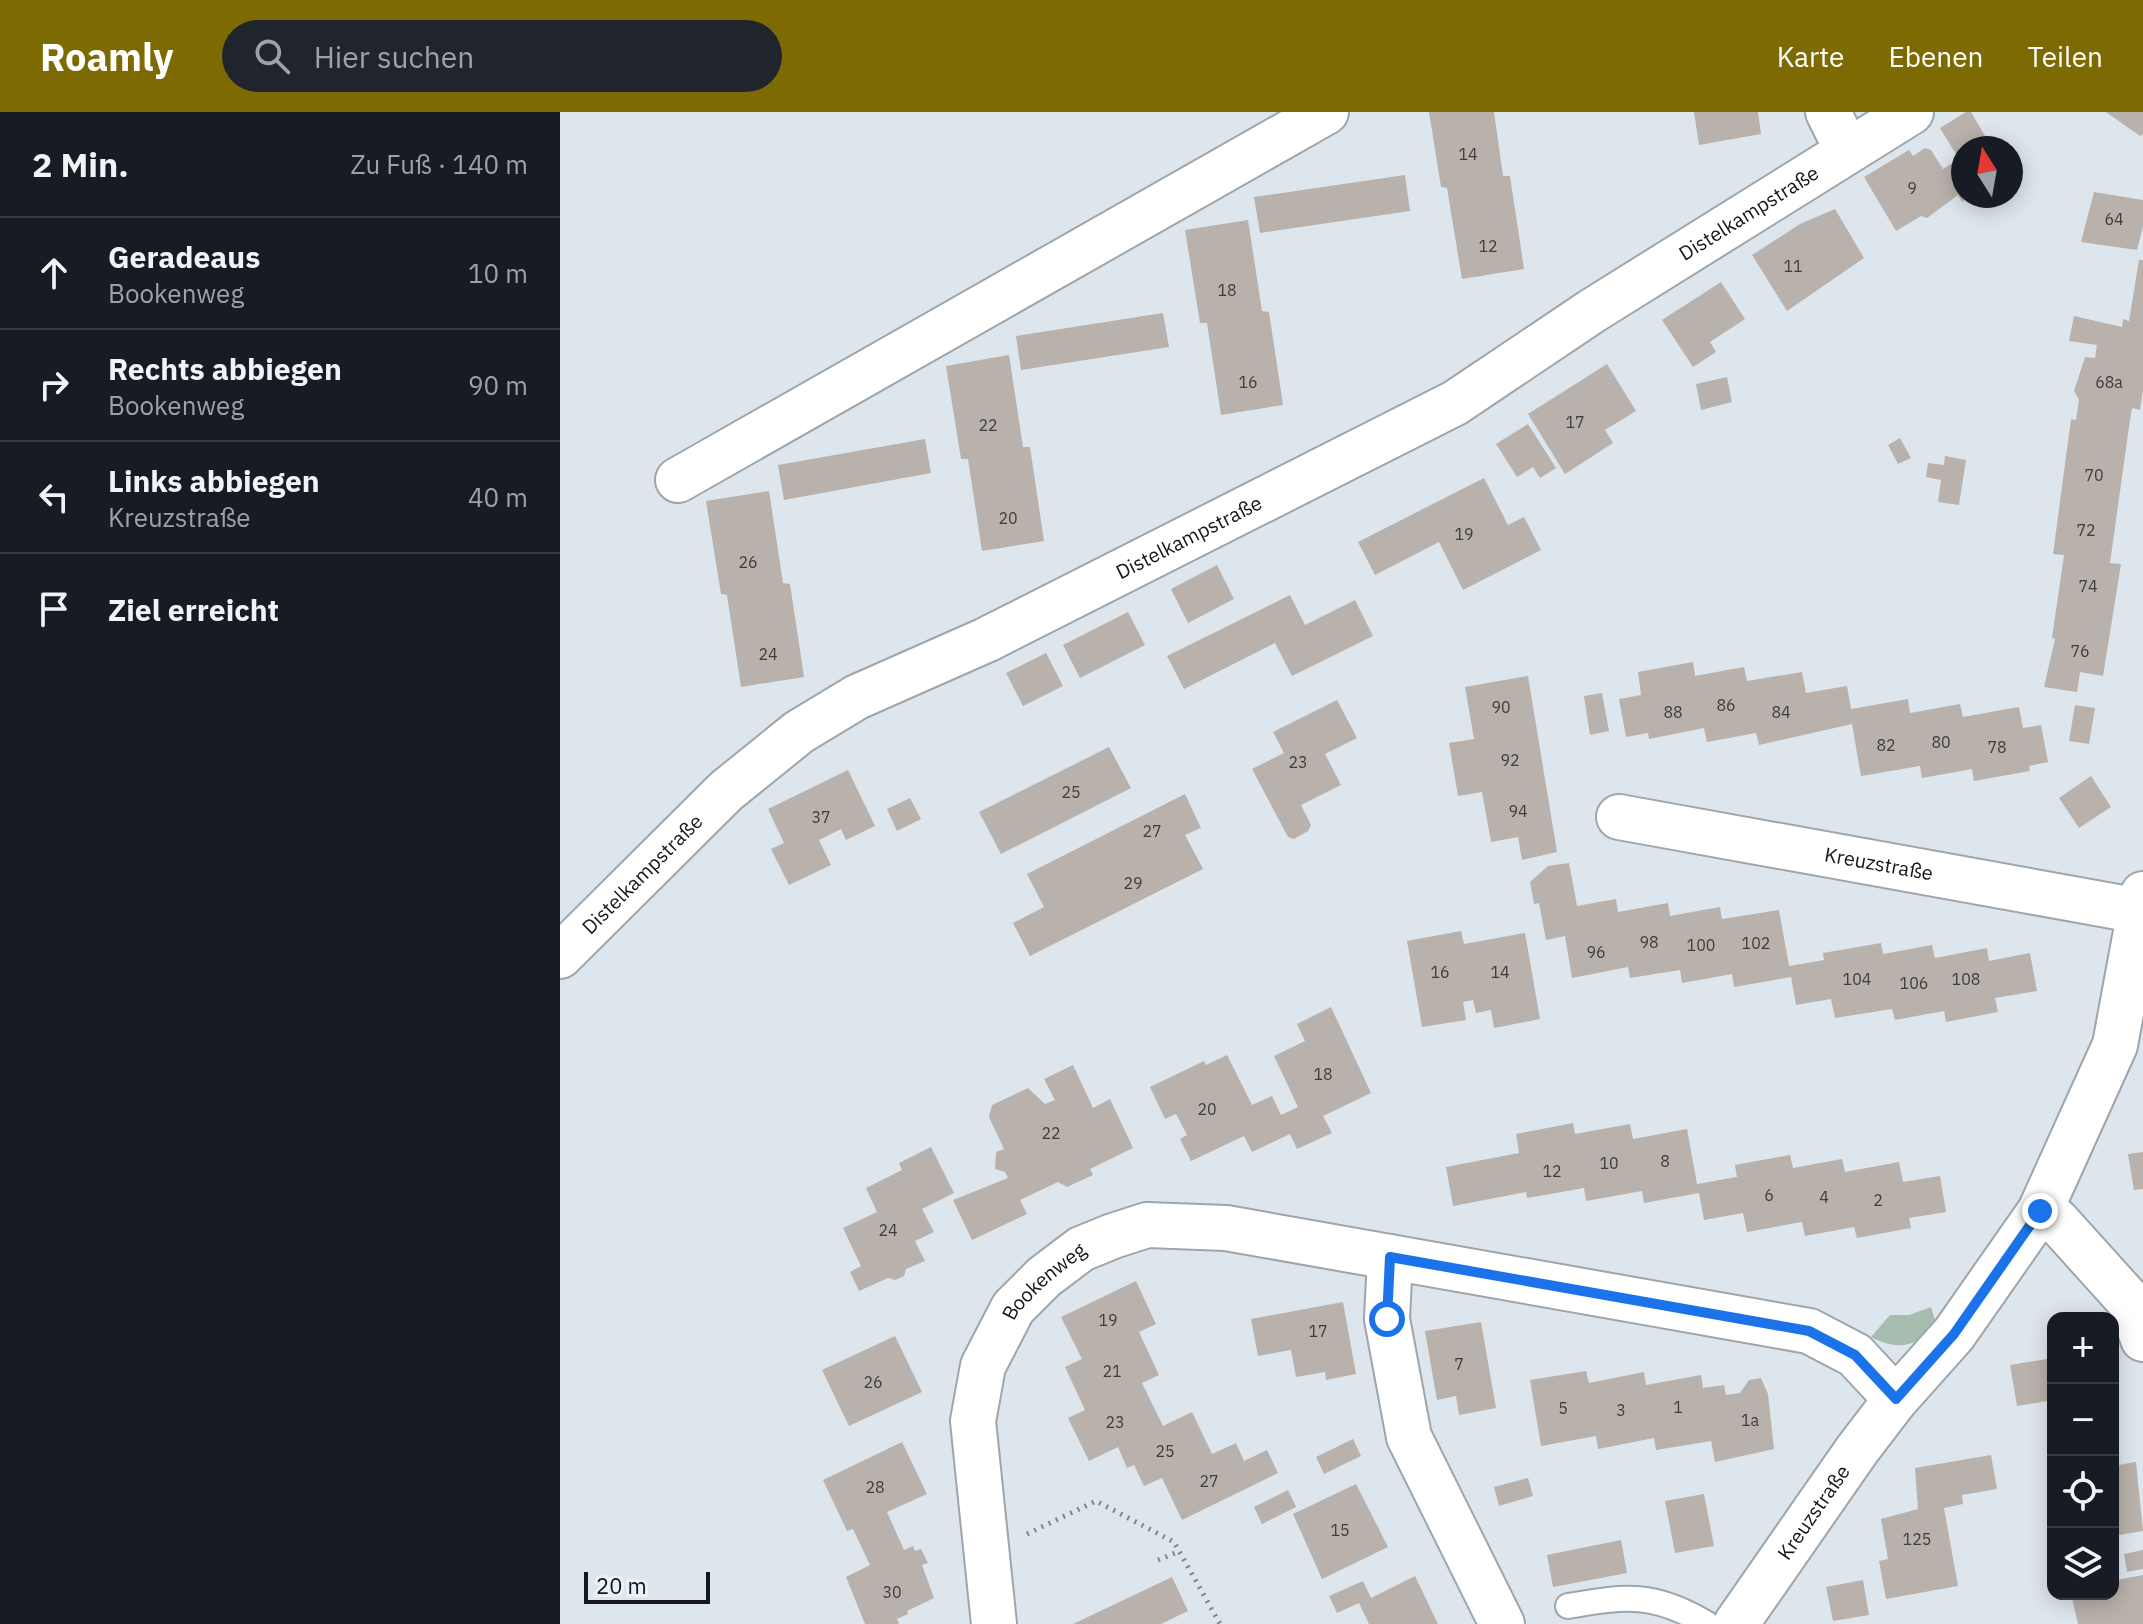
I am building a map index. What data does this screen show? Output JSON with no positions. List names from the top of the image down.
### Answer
{
  "streets": {
    "street": ["Distelkampstraße", "Kreuzstraße", "Bookenweg"]
  },
  "crossings": [
    ["Kreuzstraße", "Bookenweg"]
  ],
  "house_numbers": [
    "14",
    "9",
    "64",
    "12",
    "11",
    "18",
    "16",
    "68a",
    "17",
    "22",
    "70",
    "20",
    "72",
    "19",
    "26",
    "74",
    "76",
    "24",
    "86",
    "90",
    "88",
    "84",
    "80",
    "82",
    "78",
    "92",
    "23",
    "25",
    "94",
    "37",
    "27",
    "29",
    "98",
    "102",
    "100",
    "96",
    "16",
    "14",
    "104",
    "108",
    "106",
    "18",
    "20",
    "22",
    "8",
    "10",
    "12",
    "6",
    "4",
    "2",
    "24",
    "19",
    "17",
    "7",
    "21",
    "26",
    "1",
    "5",
    "3",
    "1a",
    "23",
    "25",
    "27",
    "28",
    "15",
    "125",
    "30"
  ],
  "scale_bar": "20 m",
  "north": "top",
  "page": {
    "header": "Roamly",
    "search": "Hier suchen",
    "nav": ["Karte", "Ebenen", "Teilen"],
    "heading": ["2 Min.", "Zu Fuß · 140 m"],
    "list": [
      ["Geradeaus", "Bookenweg", "10 m"],
      ["Rechts abbiegen", "Bookenweg", "90 m"],
      ["Links abbiegen", "Kreuzstraße", "40 m"],
      "Ziel erreicht"
    ],
    "map_buttons": ["+", "−"],
    "scale": "20 m"
  }
}
